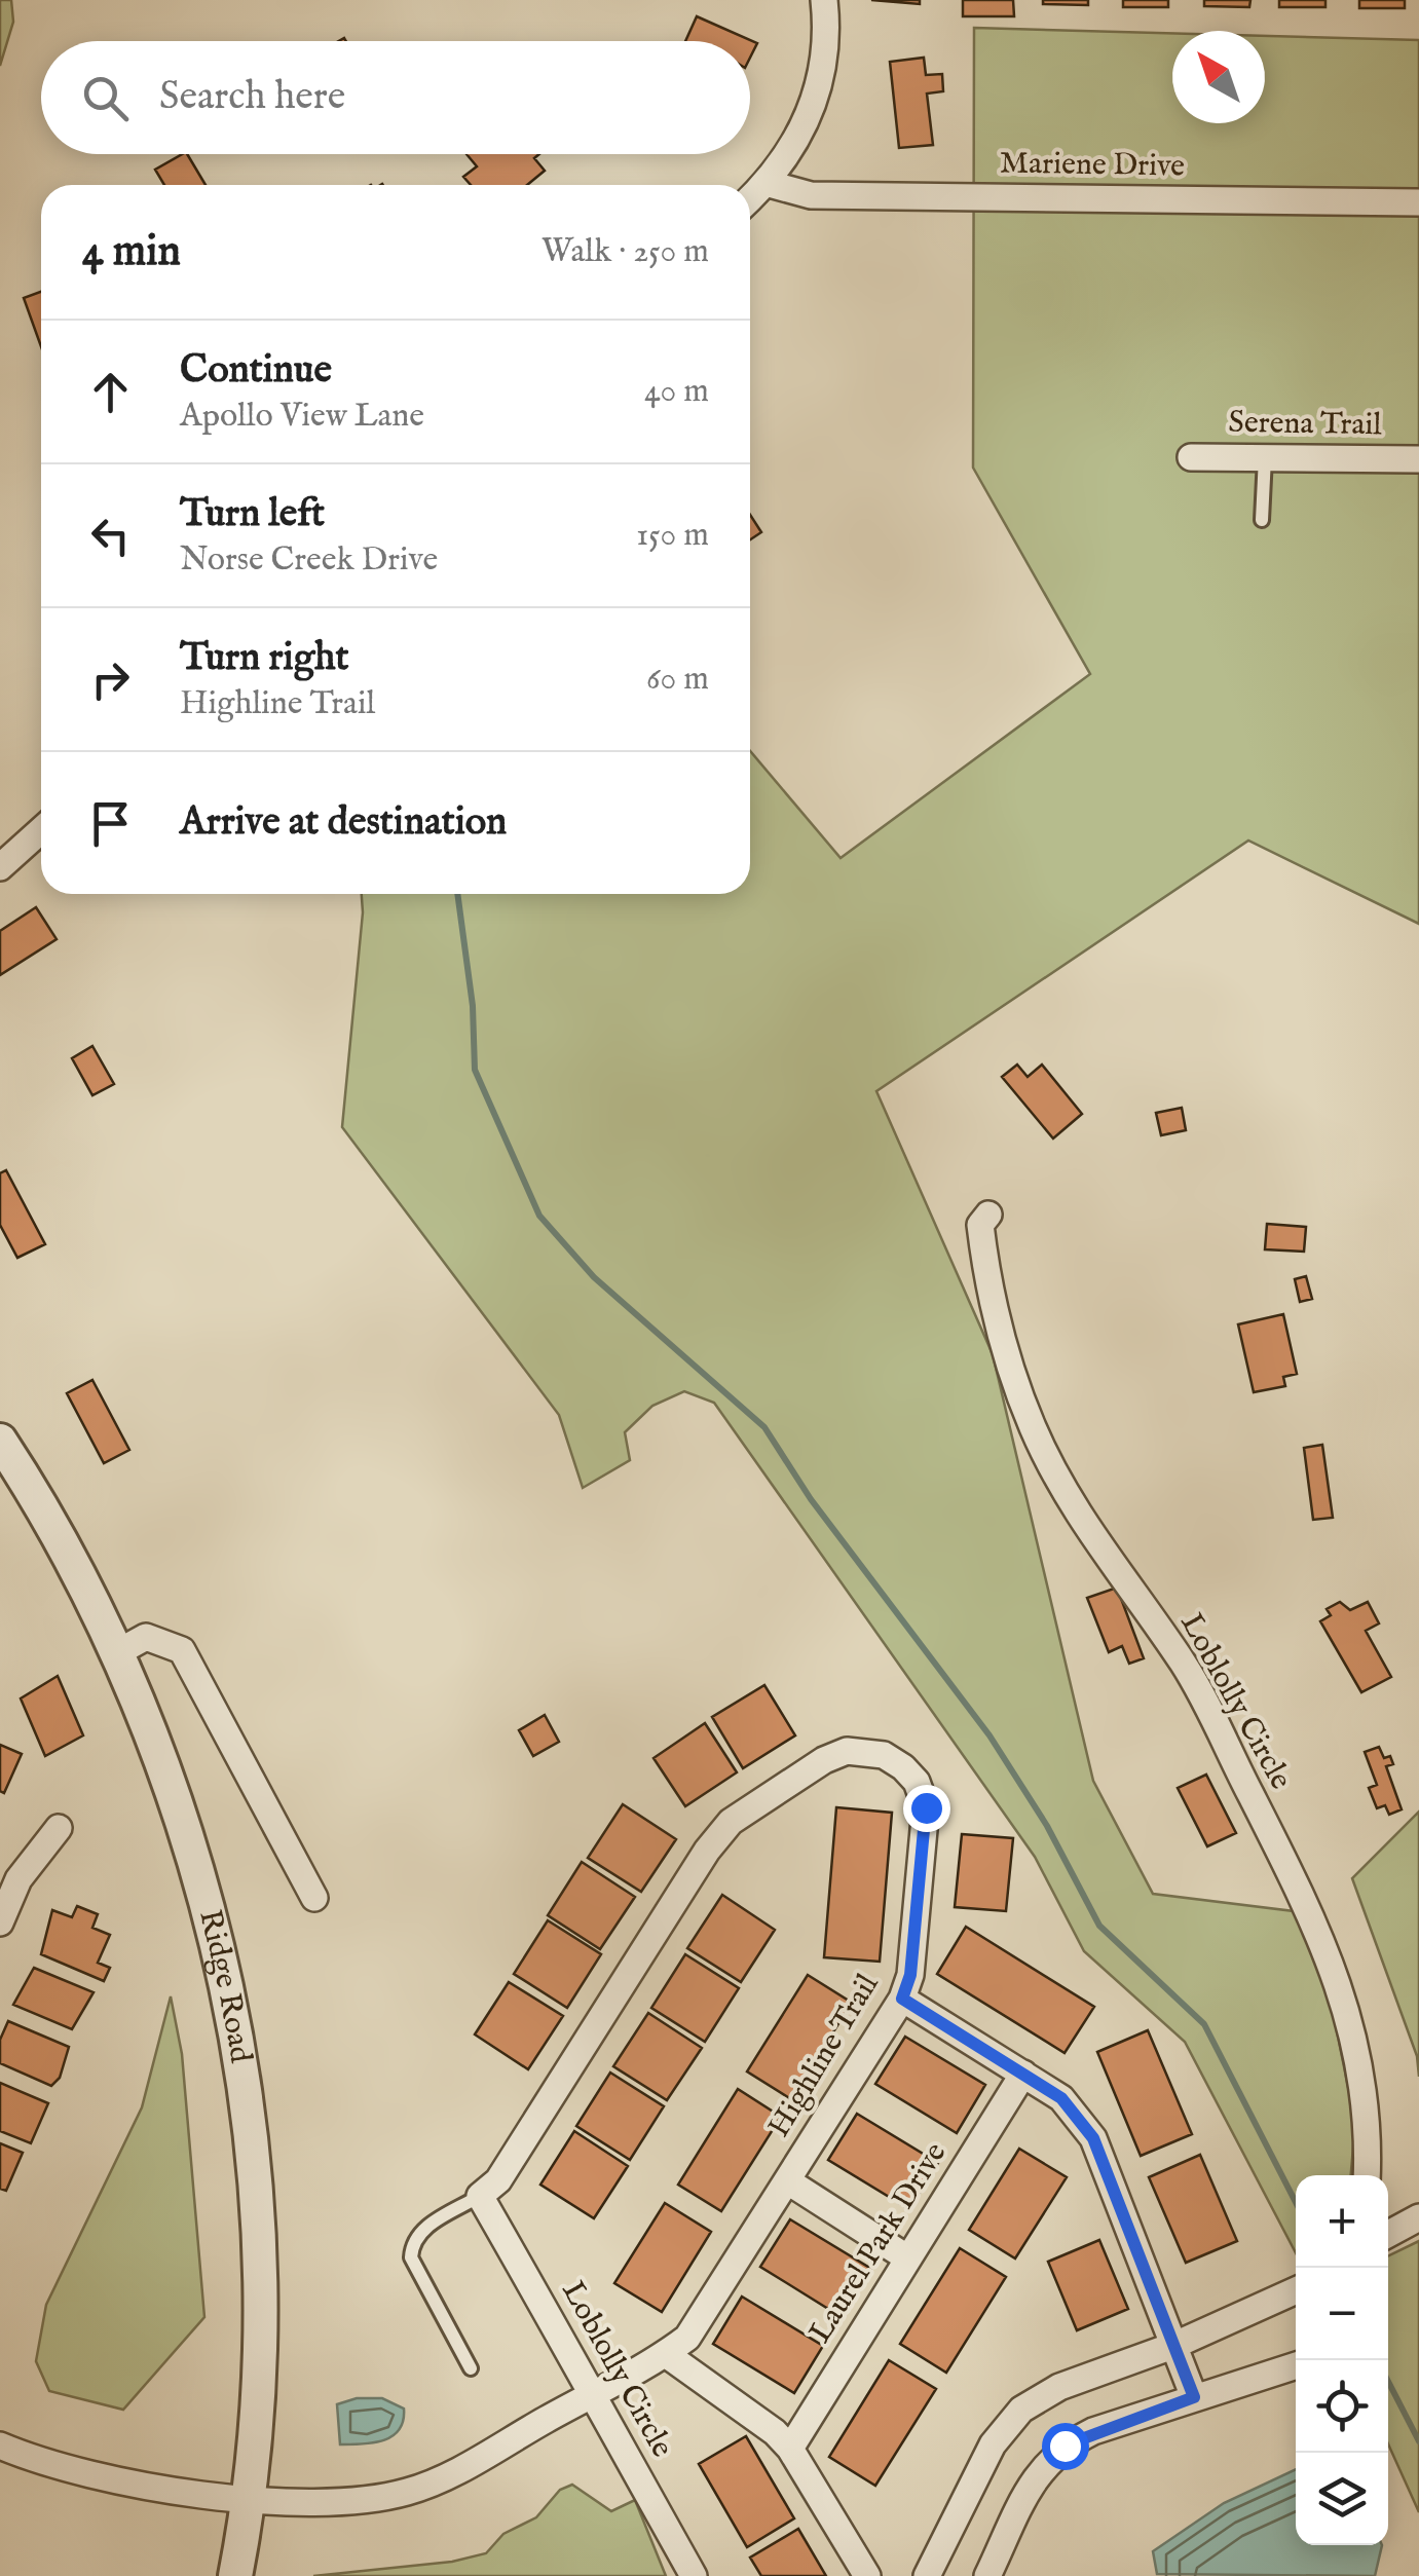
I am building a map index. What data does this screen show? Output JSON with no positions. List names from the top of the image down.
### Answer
{
  "streets": {
    "street": [
      "Mariene Drive",
      "Serena Trail",
      "Loblolly Circle",
      "Ridge Road",
      "Highline Trail",
      "Laurel Park Drive"
    ]
  },
  "crossings": [
    ["Loblolly Circle", "Highline Trail"],
    ["Ridge Road", "Highline Trail"]
  ],
  "north": "top left",
  "page": {
    "search": "Search here",
    "heading": ["4 min", "Walk · 250 m"],
    "list": [
      ["Continue", "Apollo View Lane", "40 m"],
      ["Turn left", "Norse Creek Drive", "150 m"],
      ["Turn right", "Highline Trail", "60 m"],
      "Arrive at destination"
    ],
    "map_buttons": ["+", "−"]
  }
}
